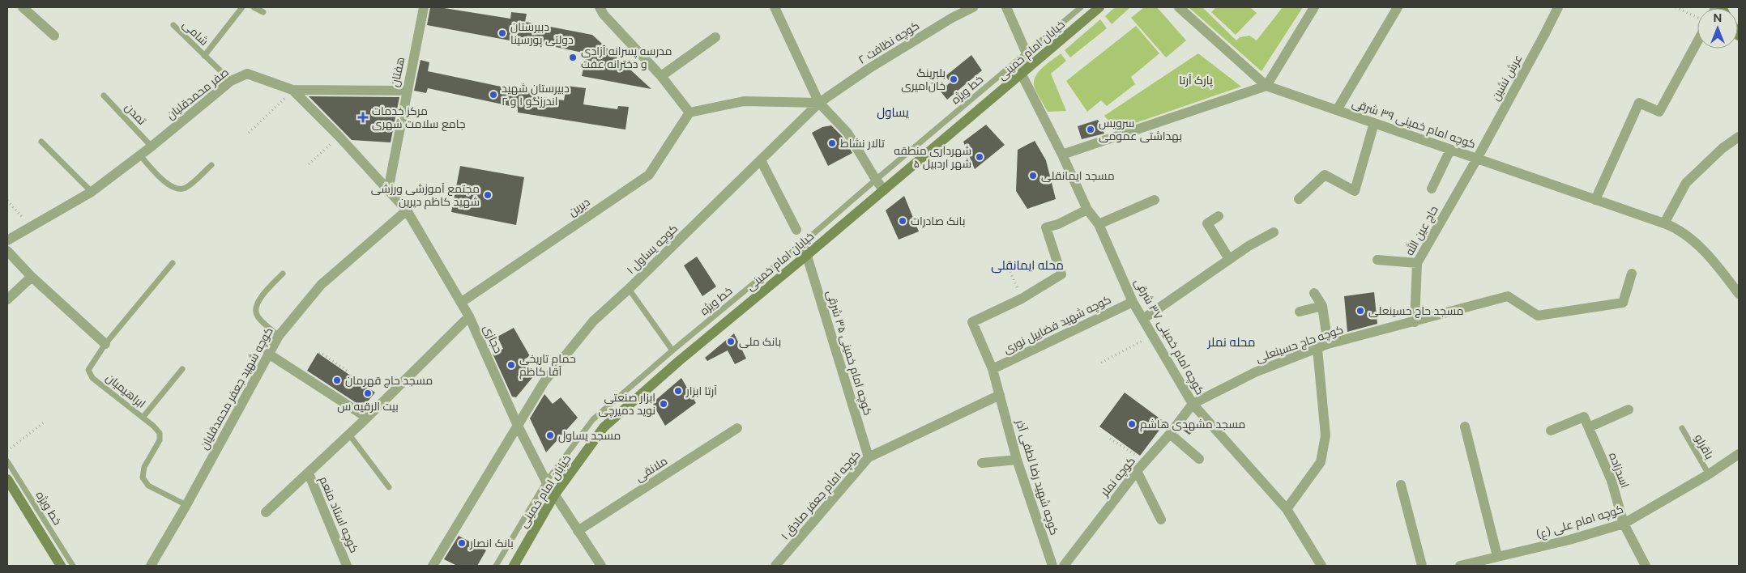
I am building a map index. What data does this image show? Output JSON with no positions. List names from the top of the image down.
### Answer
{
  "streets": {
    "main road": ["خیابان امام خمینی"],
    "street": [
      "کوچه نظافت ۲",
      "هفتان",
      "عرش نشین",
      "صفر محمدقلیان",
      "کوچه امام خمینی ۳۹ شرقی",
      "دیرین",
      "حاج عین الله",
      "کوچه یساول ۱",
      "کوچه شهید فضاییل نوری",
      "کوچه امام خمینی ۳۷ شرقی",
      "حجازی",
      "کوچه حاج حسینعلی",
      "کوچه امام خمینی ۳۵ شرقی",
      "کوچه شهید جعفر محمدقلیان",
      "ملانقی",
      "اسدزاده",
      "کوچه نملر",
      "کوچه شهید رضا لطفی آذر",
      "کوچه امام جعفر صادق ۱",
      "کوچه استاد منعم",
      "کوچه امام علی (ع)"
    ],
    "lane": [
      "شامی",
      "خط ویژه",
      "تمدن",
      "ابراهیمیان",
      "باقرلو"
    ]
  },
  "crossings": [
    ["شامی", "صفر محمدقلیان"],
    ["کوچه نظافت ۲", "کوچه یساول ۱"],
    ["خیابان امام خمینی", "کوچه امام خمینی ۳۷ شرقی"],
    ["خیابان امام خمینی", "حجازی"],
    ["خیابان امام خمینی", "کوچه امام خمینی ۳۵ شرقی"],
    ["هفتان", "صفر محمدقلیان"],
    ["عرش نشین", "کوچه امام خمینی ۳۹ شرقی"],
    ["عرش نشین", "حاج عین الله"],
    ["خط ویژه", "حجازی"],
    ["خط ویژه", "کوچه امام خمینی ۳۵ شرقی"],
    ["صفر محمدقلیان", "تمدن"],
    ["صفر محمدقلیان", "حجازی"],
    ["صفر محمدقلیان", "کوچه شهید جعفر محمدقلیان"],
    ["کوچه امام خمینی ۳۹ شرقی", "حاج عین الله"],
    ["دیرین", "حجازی"],
    ["حاج عین الله", "کوچه حاج حسینعلی"],
    ["کوچه یساول ۱", "حجازی"],
    ["کوچه شهید فضاییل نوری", "کوچه امام خمینی ۳۷ شرقی"],
    ["کوچه شهید فضاییل نوری", "کوچه شهید رضا لطفی آذر"],
    ["کوچه امام خمینی ۳۷ شرقی", "کوچه حاج حسینعلی"],
    ["کوچه امام خمینی ۳۷ شرقی", "کوچه نملر"],
    ["حجازی", "کوچه شهید جعفر محمدقلیان"],
    ["حجازی", "ملانقی"],
    ["کوچه حاج حسینعلی", "کوچه نملر"],
    ["کوچه امام خمینی ۳۵ شرقی", "کوچه امام جعفر صادق ۱"],
    ["کوچه شهید جعفر محمدقلیان", "ابراهیمیان"],
    ["باقرلو", "کوچه امام علی (ع)"],
    ["اسدزاده", "کوچه امام علی (ع)"],
    ["کوچه شهید رضا لطفی آذر", "کوچه امام جعفر صادق ۱"]
  ],
  "districts": ["یساول", "محله ایمانقلی", "محله نملر"],
  "parks": ["پارک آرتا"],
  "places": {
    "other": [
      "دبیرستان دولتی پورسینا",
      "مدرسه پسرانه آزادی و دخترانه عفت",
      "بلبرینگ خان‌امیری",
      "دبیرستان شهید اندرزگو ۱ و ۲",
      "سرویس بهداشتی عمومی",
      "تالار نشاط",
      "شهرداری منطقه ۵ شهر اردبیل",
      "مسجد ایمانقلی",
      "مجتمع آموزشی ورزشی شهید کاظم دیرین",
      "بانک صادرات",
      "مسجد حاج حسینعلی",
      "بانک ملی",
      "حمام تاریخی آقا کاظم",
      "مسجد حاج قهرمان",
      "آرتا ابزار",
      "بیت الرقیه س",
      "ابزار صنعتی نوید دمیرچی",
      "مسجد مشهدی هاشم",
      "مسجد یساول",
      "بانک انصار"
    ],
    "health": ["مرکز خدمات جامع سلامت شهری"]
  },
  "north": "top"
}
